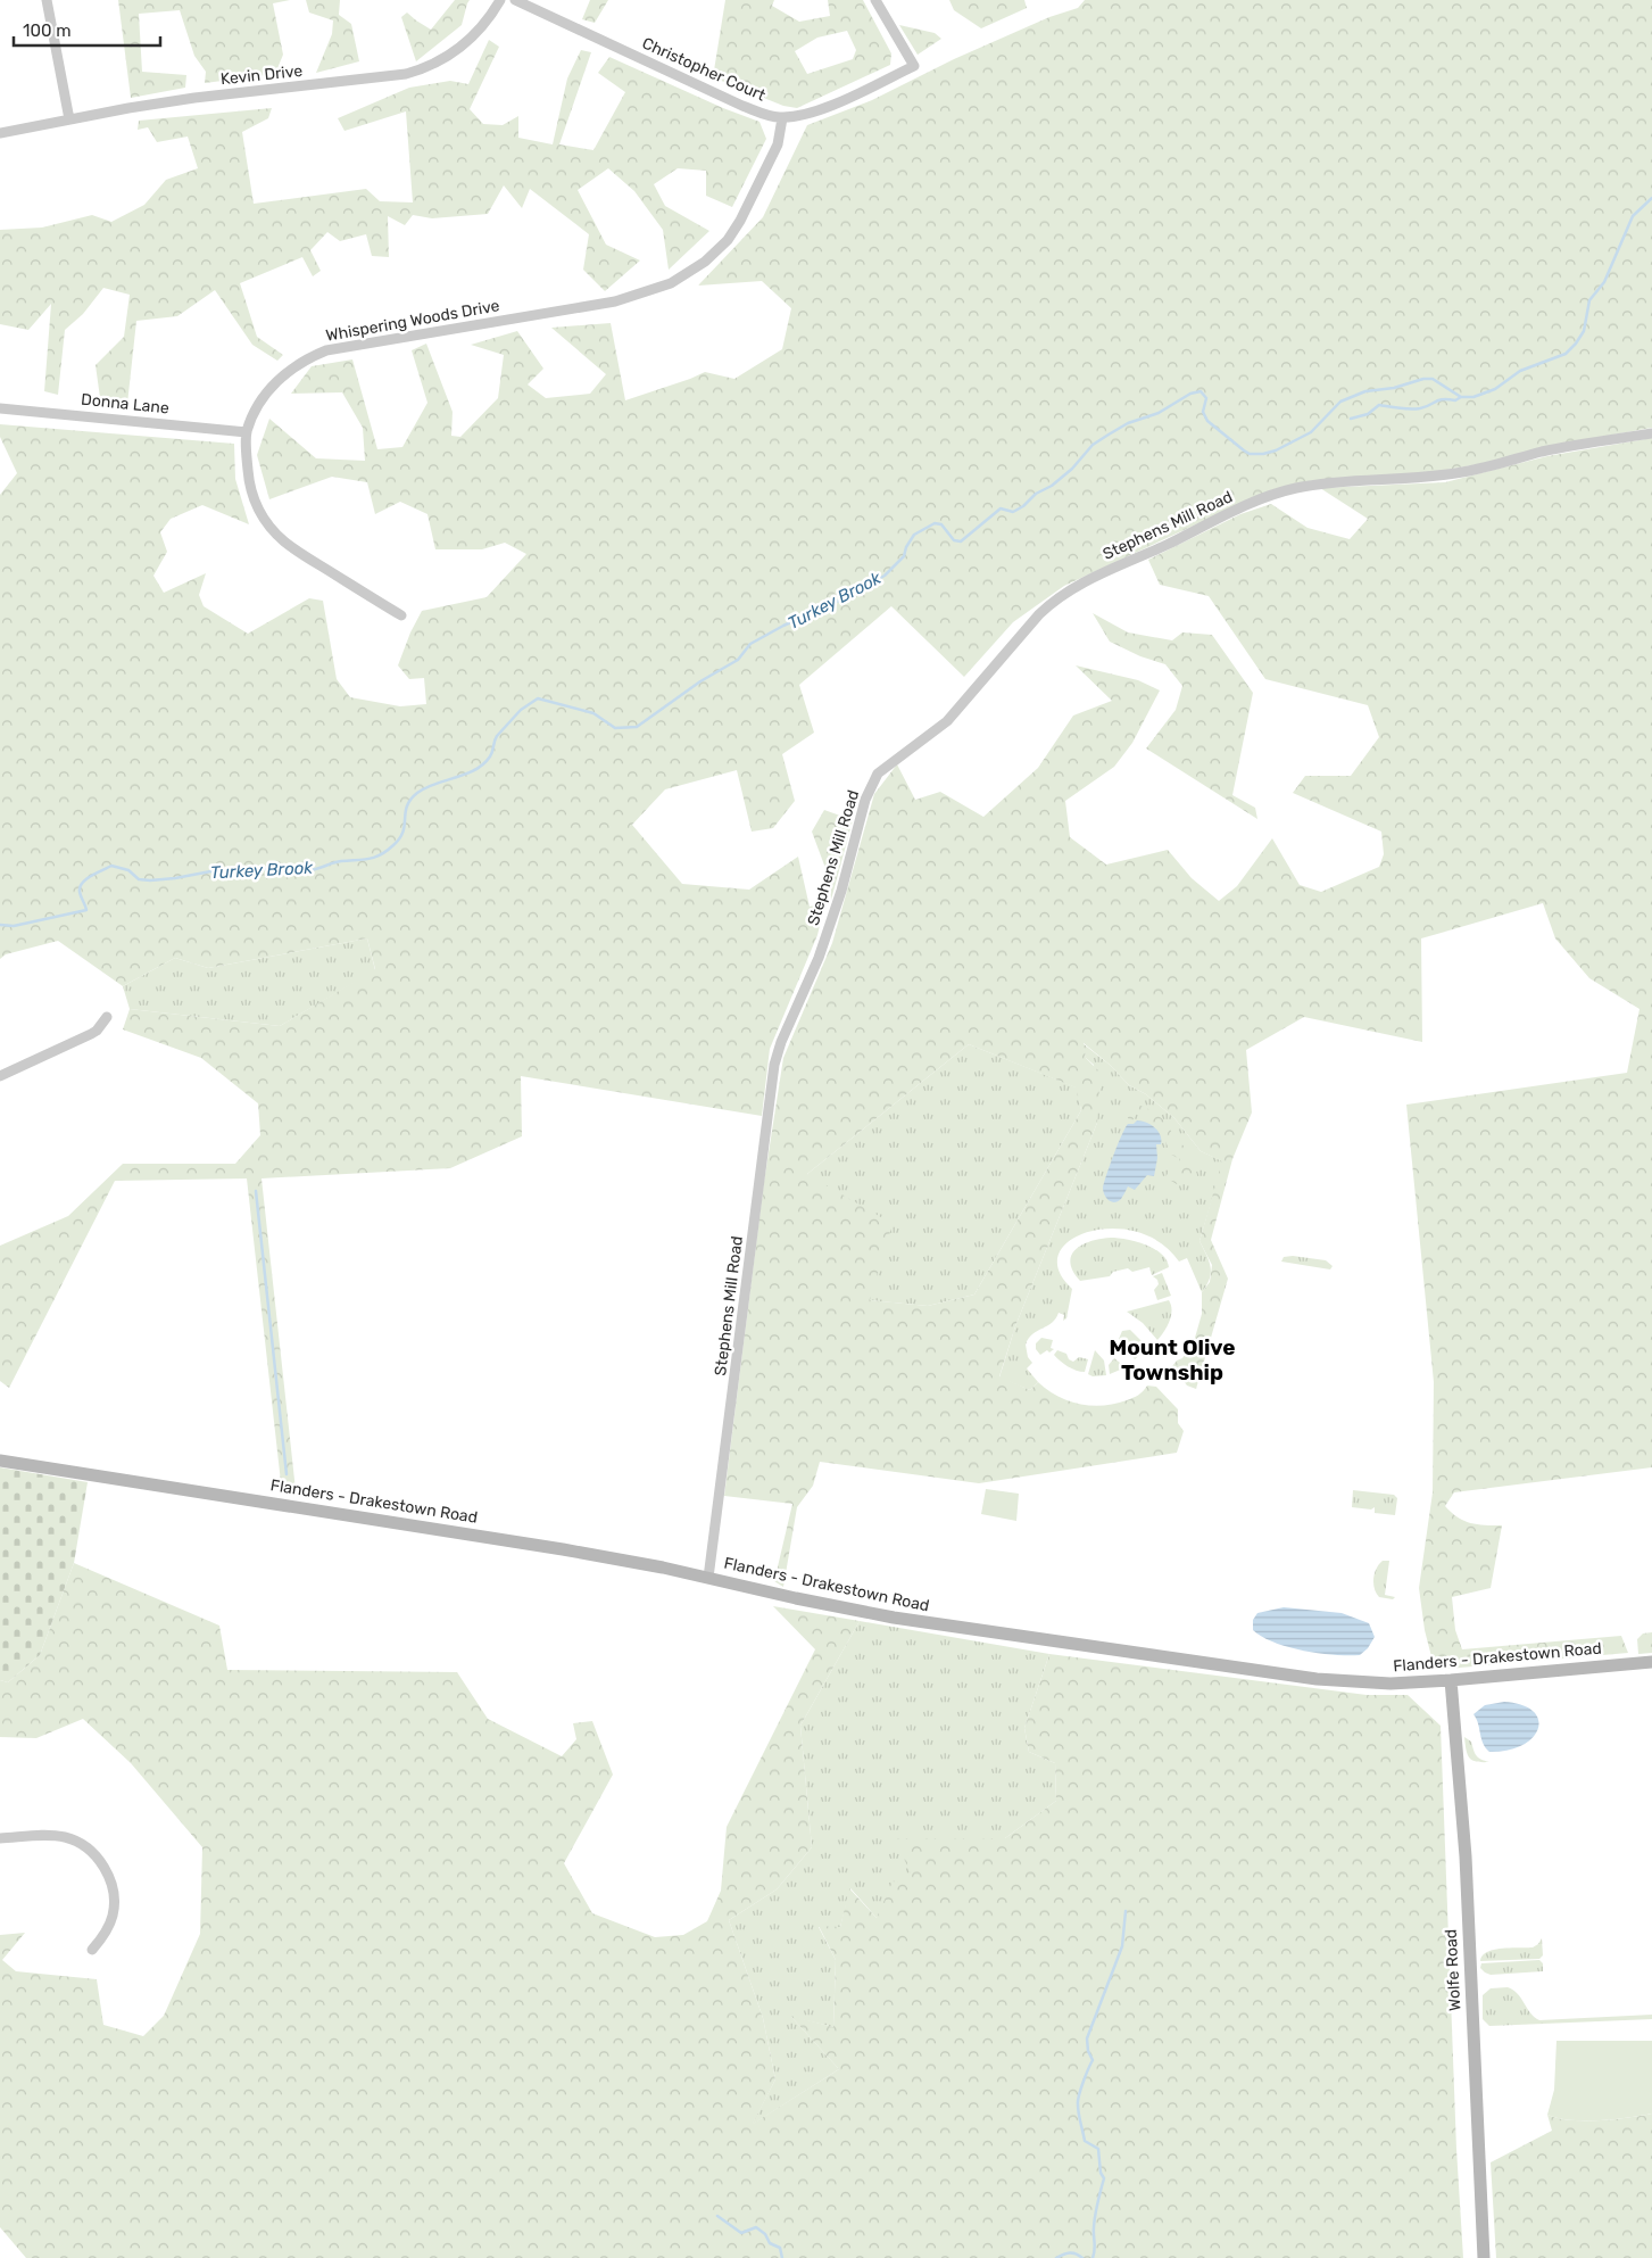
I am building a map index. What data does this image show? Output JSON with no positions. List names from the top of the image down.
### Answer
{
  "streets": {
    "street": [
      "Christopher Court",
      "Kevin Drive",
      "Whispering Woods Drive",
      "Donna Lane",
      "Stephens Mill Road",
      "Flanders - Drakestown Road",
      "Wolfe Road"
    ]
  },
  "crossings": [
    ["Christopher Court", "Whispering Woods Drive"],
    ["Whispering Woods Drive", "Donna Lane"],
    ["Stephens Mill Road", "Flanders - Drakestown Road"],
    ["Flanders - Drakestown Road", "Wolfe Road"]
  ],
  "districts": ["Mount Olive Township"],
  "water": ["Turkey Brook"],
  "scale_bar": "100 m"
}
